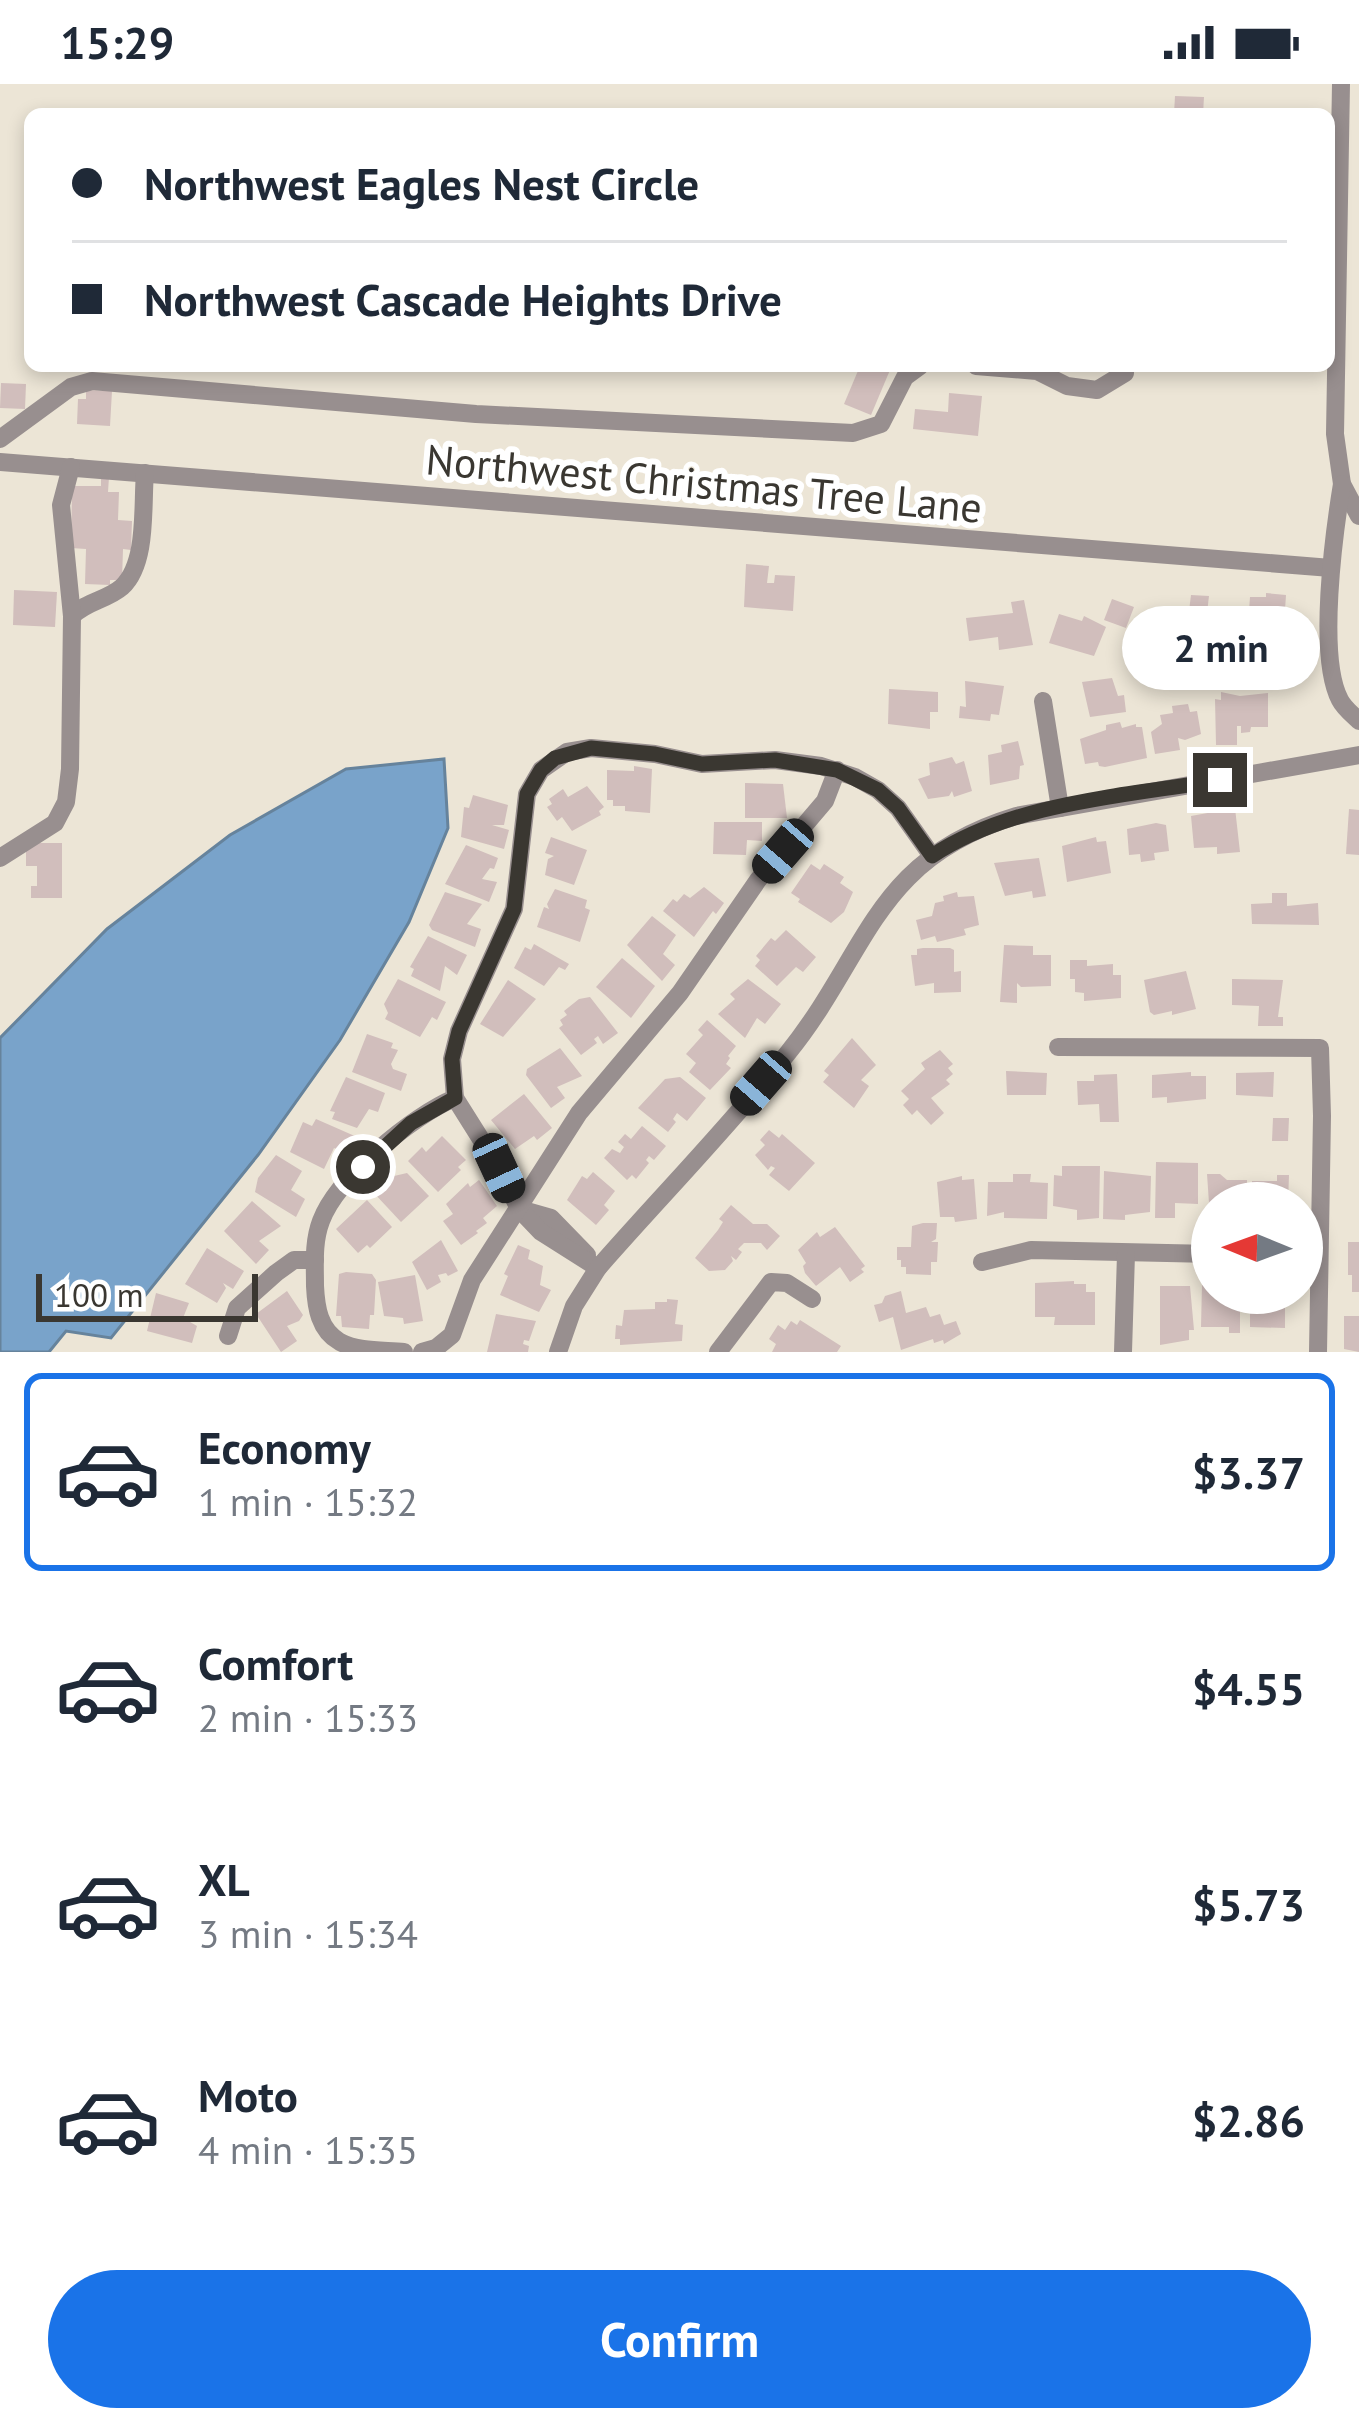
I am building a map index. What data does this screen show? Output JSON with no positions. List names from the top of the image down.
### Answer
{
  "streets": {
    "street": ["Northwest Christmas Tree Lane"]
  },
  "scale_bar": "100 m",
  "north": "left",
  "page": {
    "status": "15:29",
    "banner": ["Northwest Eagles Nest Circle", "Northwest Cascade Heights Drive"],
    "bubble": "2 min",
    "scale": "100 m",
    "list": [
      {
        "name": "Economy",
        "note": "1 min · 15:32",
        "value": "$3.37"
      },
      {
        "name": "Comfort",
        "note": "2 min · 15:33",
        "value": "$4.55"
      },
      {
        "name": "XL",
        "note": "3 min · 15:34",
        "value": "$5.73"
      },
      {
        "name": "Moto",
        "note": "4 min · 15:35",
        "value": "$2.86"
      }
    ],
    "buttons": "Confirm"
  }
}
